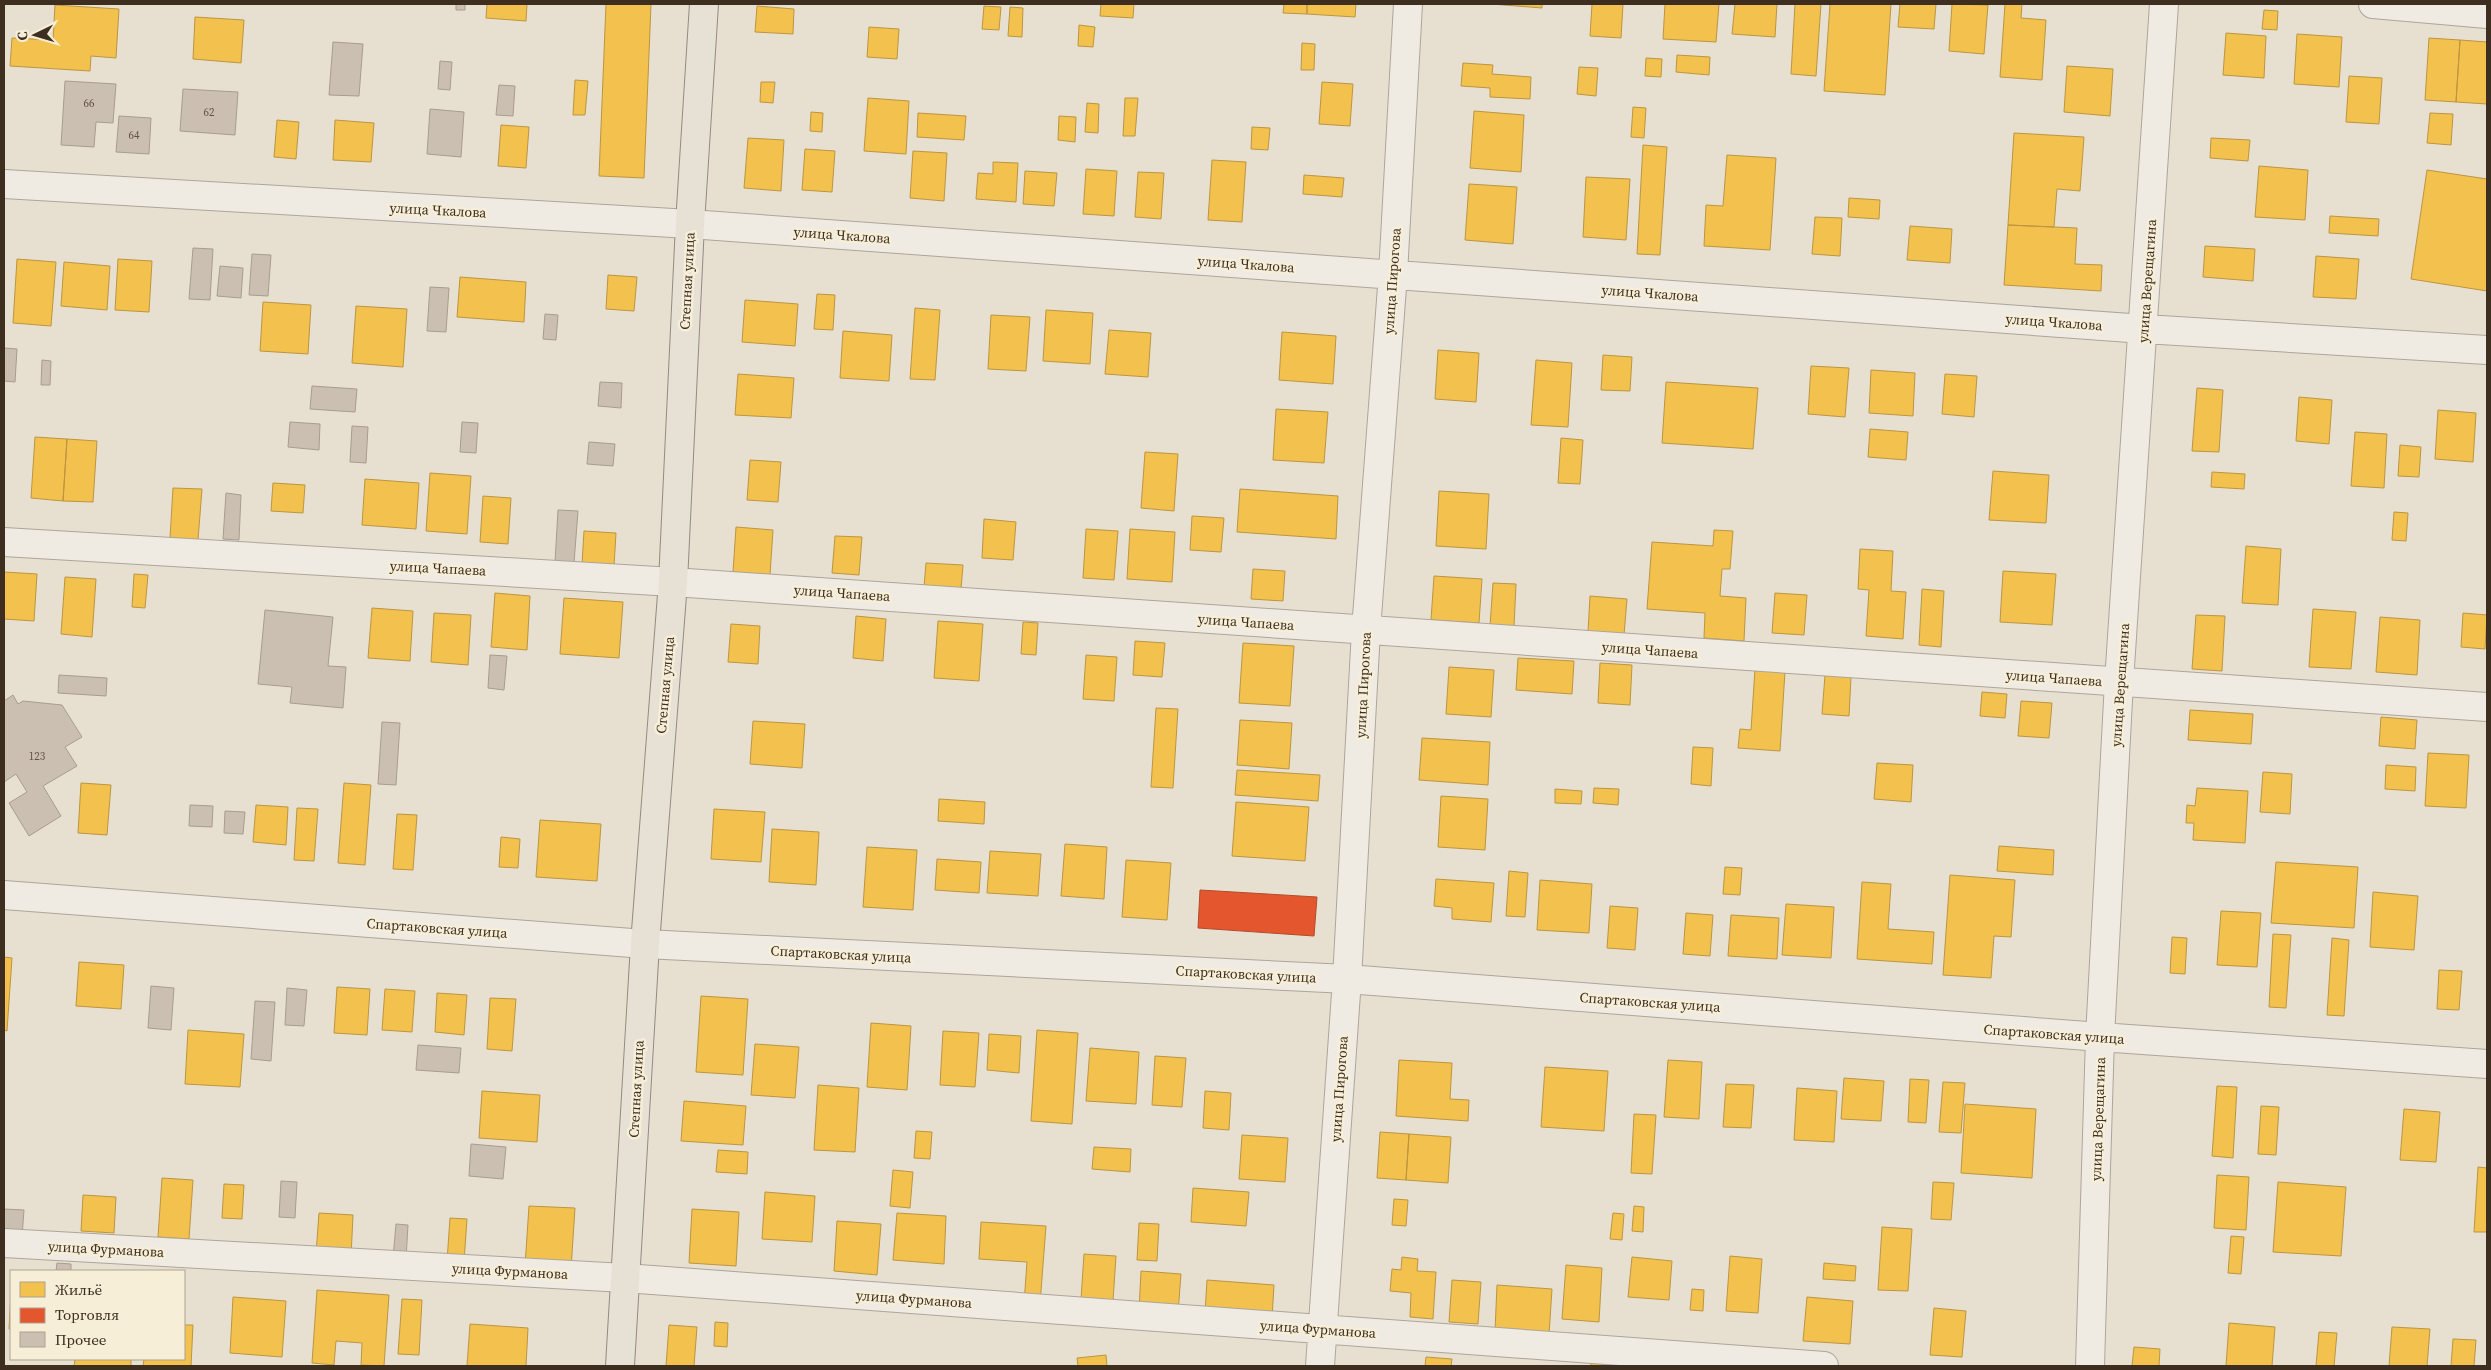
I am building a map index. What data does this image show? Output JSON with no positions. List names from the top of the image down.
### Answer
{
  "streets": {
    "main road": ["Степная улица"],
    "street": [
      "улица Чкалова",
      "улица Пирогова",
      "улица Верещагина",
      "улица Чапаева",
      "Спартаковская улица",
      "улица Фурманова"
    ]
  },
  "crossings": [
    ["улица Чкалова", "Степная улица"],
    ["улица Чкалова", "улица Пирогова"],
    ["улица Чкалова", "улица Верещагина"],
    ["Степная улица", "улица Чапаева"],
    ["Степная улица", "Спартаковская улица"],
    ["Степная улица", "улица Фурманова"],
    ["улица Пирогова", "улица Чапаева"],
    ["улица Пирогова", "Спартаковская улица"],
    ["улица Пирогова", "улица Фурманова"],
    ["улица Верещагина", "улица Чапаева"],
    ["улица Верещагина", "Спартаковская улица"]
  ],
  "house_numbers": [
    "66",
    "62",
    "64",
    "123"
  ],
  "legend": ["Жильё", "Торговля", "Прочее"],
  "north": "left"
}
